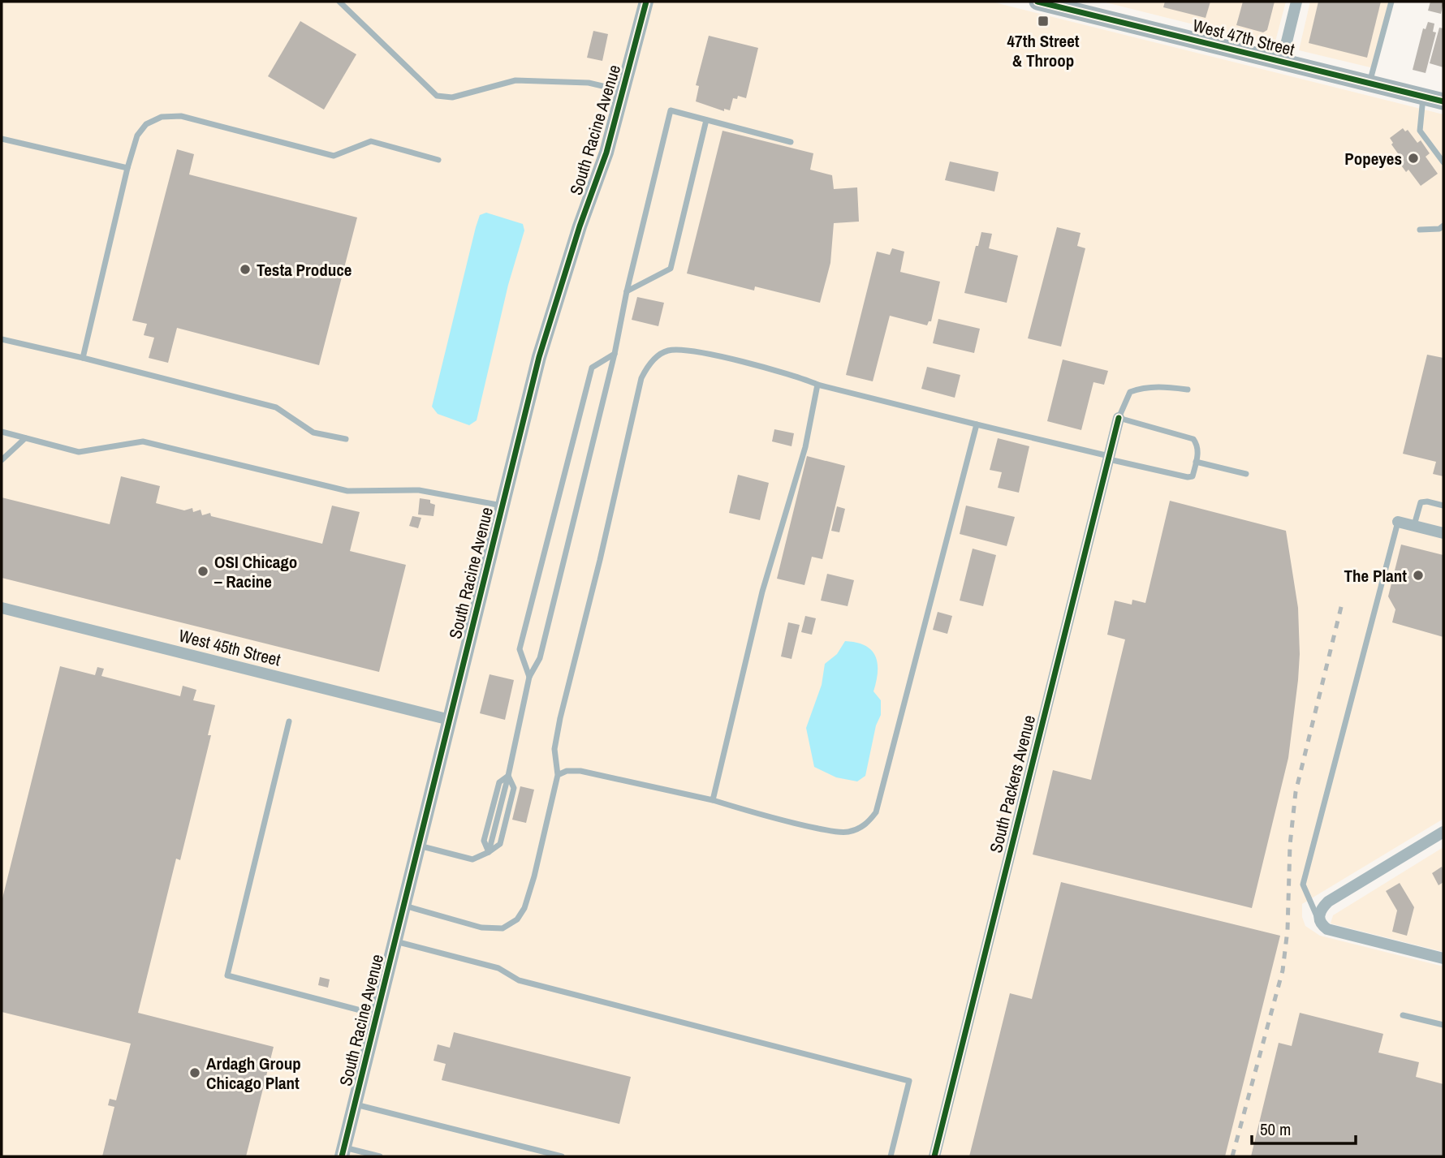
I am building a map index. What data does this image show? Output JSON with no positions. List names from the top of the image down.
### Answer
{
  "streets": {
    "main road": ["West 47th Street"],
    "street": ["South Racine Avenue", "West 45th Street", "South Packers Avenue"]
  },
  "crossings": [
    ["South Racine Avenue", "West 45th Street"]
  ],
  "places": {
    "transit": ["47th Street & Throop"],
    "other": [
      "Popeyes",
      "Testa Produce",
      "OSI Chicago – Racine",
      "The Plant",
      "Ardagh Group Chicago Plant"
    ]
  },
  "scale_bar": "50 m"
}
